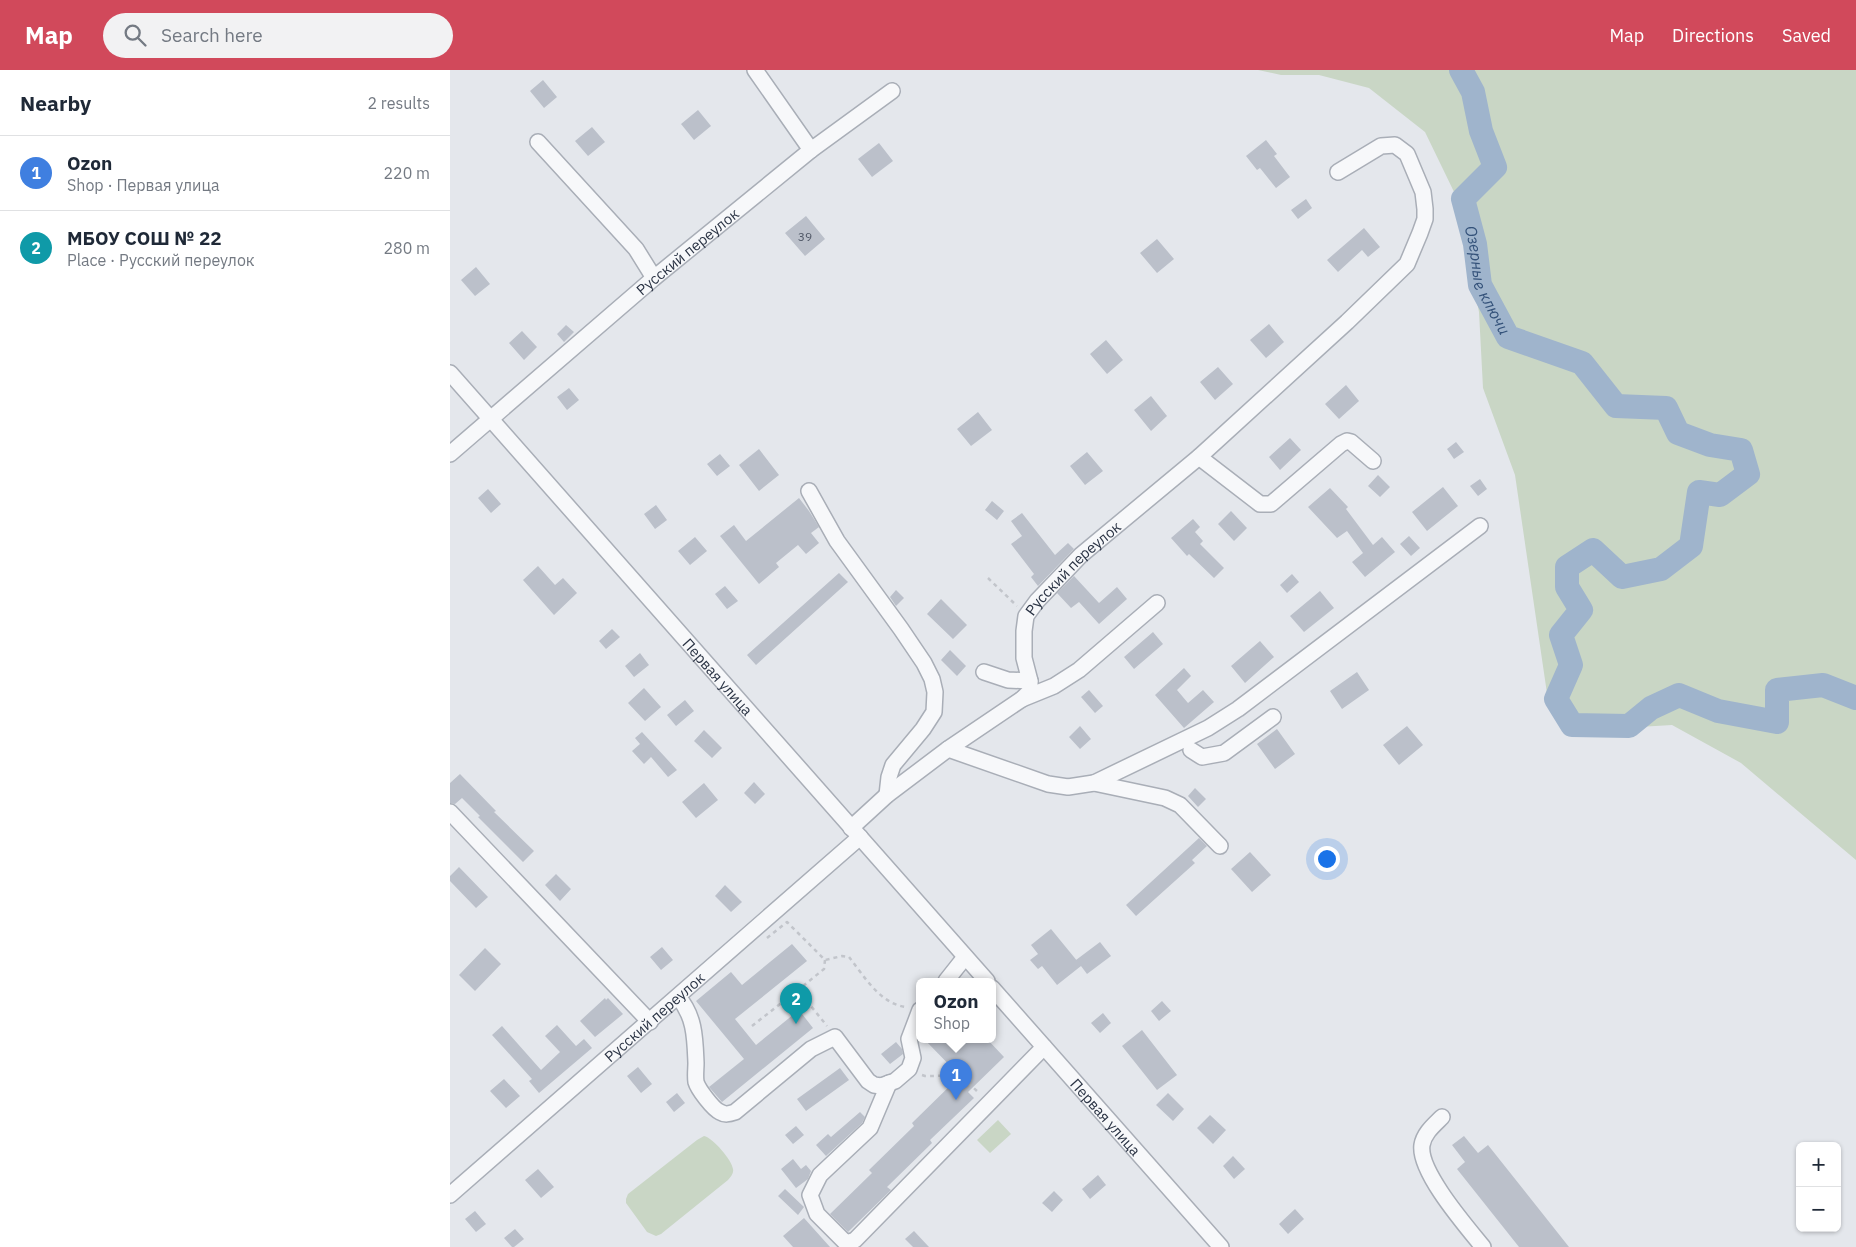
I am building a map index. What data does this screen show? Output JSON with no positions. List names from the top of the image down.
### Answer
{
  "streets": {
    "street": ["Русский переулок", "Первая улица"]
  },
  "crossings": [
    ["Русский переулок", "Первая улица"]
  ],
  "water": ["Озерные ключи"],
  "house_numbers": ["39"],
  "page": {
    "header": "Map",
    "search": "Search here",
    "nav": ["Map", "Directions", "Saved"],
    "heading": ["Nearby", "2 results"],
    "list": [
      {
        "mark": "1",
        "name": "Ozon",
        "note": "Shop · Первая улица",
        "value": "220 m"
      },
      {
        "mark": "2",
        "name": "МБОУ СОШ № 22",
        "note": "Place · Русский переулок",
        "value": "280 m"
      }
    ],
    "popup": ["Ozon", "Shop"],
    "pins": ["2", "1"],
    "map_buttons": ["+", "−"]
  }
}
